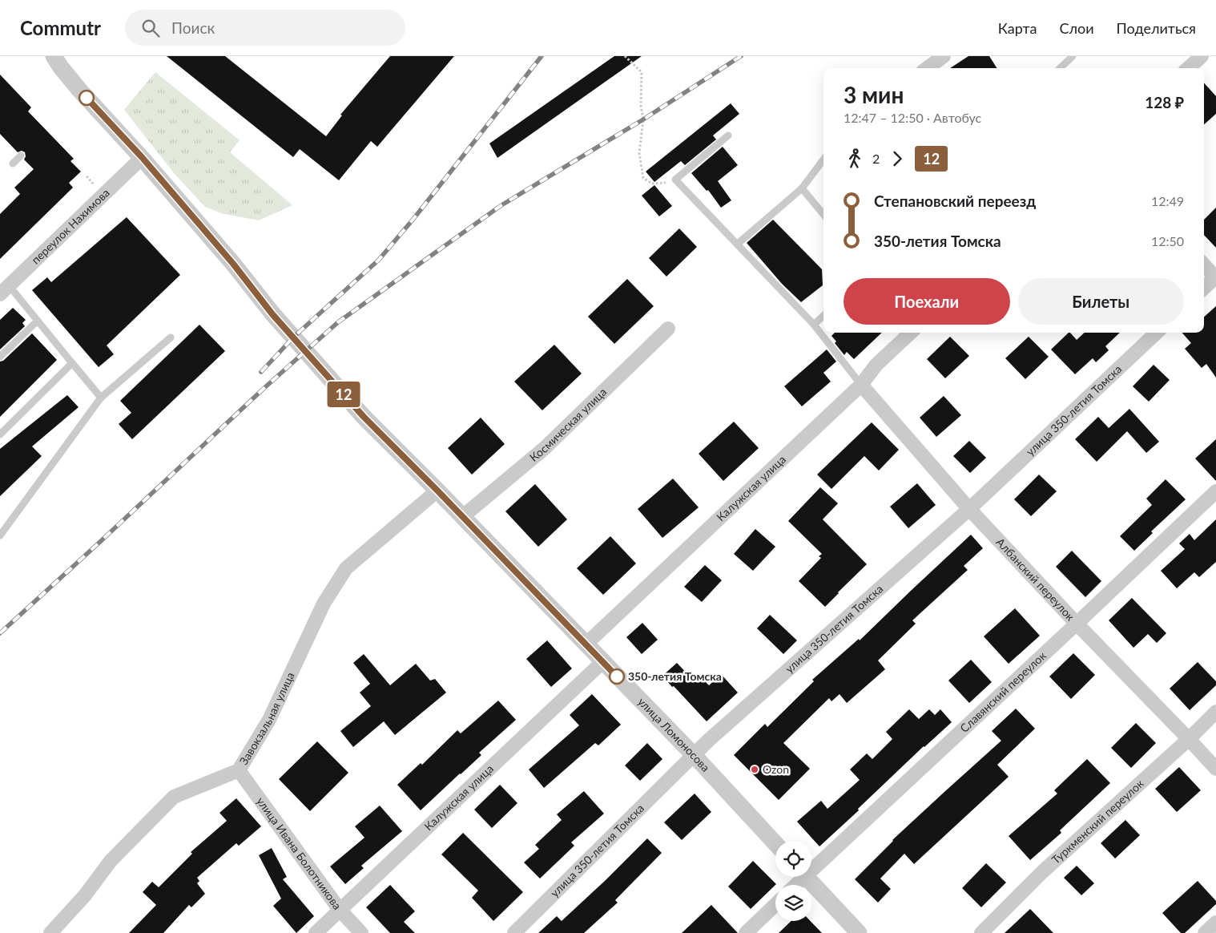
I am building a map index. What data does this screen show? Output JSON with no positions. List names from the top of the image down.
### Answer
{
  "streets": {
    "street": [
      "переулок Нахимова",
      "улица 350-летия Томска",
      "Космическая улица",
      "Калужская улица",
      "Албанский переулок",
      "Славянский переулок",
      "Завокзальная улица",
      "улица Ломоносова",
      "Туркменский переулок",
      "улица Ивана Болотникова"
    ]
  },
  "crossings": [
    ["переулок Нахимова", "улица Ломоносова"],
    ["улица 350-летия Томска", "Албанский переулок"],
    ["улица 350-летия Томска", "улица Ломоносова"],
    ["Космическая улица", "улица Ломоносова"],
    ["Калужская улица", "Албанский переулок"],
    ["Калужская улица", "улица Ломоносова"],
    ["Калужская улица", "улица Ивана Болотникова"],
    ["Албанский переулок", "Славянский переулок"],
    ["Албанский переулок", "Туркменский переулок"],
    ["Завокзальная улица", "улица Ломоносова"],
    ["Завокзальная улица", "улица Ивана Болотникова"]
  ],
  "places": ["350-летия Томска", "Ozon"],
  "lines": ["bus line 12"],
  "page": {
    "header": "Commutr",
    "search": "Поиск",
    "nav": ["Карта", "Слои", "Поделиться"],
    "on_map": "12",
    "heading": ["3 мин", "12:47 – 12:50 · Автобус", "128 ₽"],
    "legs": ["2", "12"],
    "list": [
      {
        "name": "Степановский переезд",
        "value": "12:49"
      },
      {
        "name": "350-летия Томска",
        "value": "12:50"
      }
    ],
    "buttons": ["Поехали", "Билеты"]
  }
}
